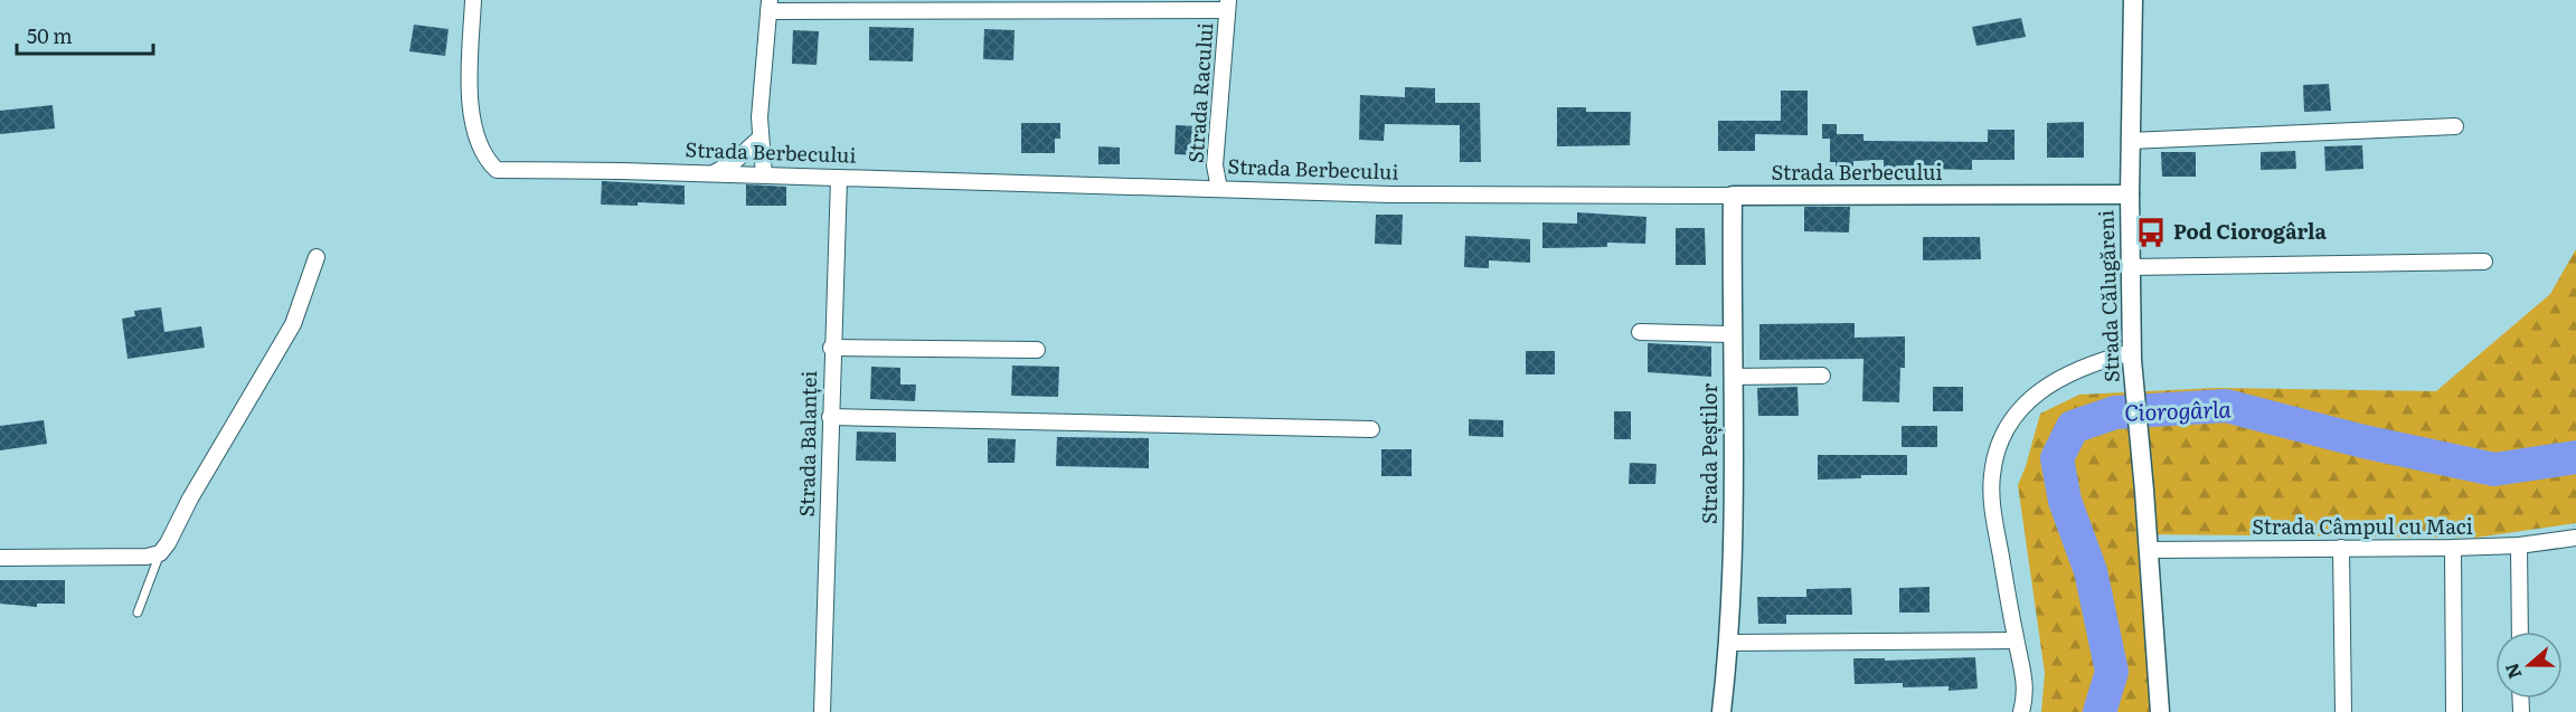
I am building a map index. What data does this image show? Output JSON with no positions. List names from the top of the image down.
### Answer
{
  "streets": {
    "street": [
      "Strada Racului",
      "Strada Berbecului",
      "Strada Călugăreni",
      "Strada Balanței",
      "Strada Peștilor",
      "Strada Câmpul cu Maci"
    ]
  },
  "crossings": [
    ["Strada Racului", "Strada Berbecului"],
    ["Strada Berbecului", "Strada Călugăreni"],
    ["Strada Berbecului", "Strada Balanței"],
    ["Strada Berbecului", "Strada Peștilor"],
    ["Strada Călugăreni", "Strada Câmpul cu Maci"]
  ],
  "water": ["Ciorogârla"],
  "places": {
    "bus stop": ["Pod Ciorogârla"]
  },
  "scale_bar": "50 m",
  "north": "left"
}
